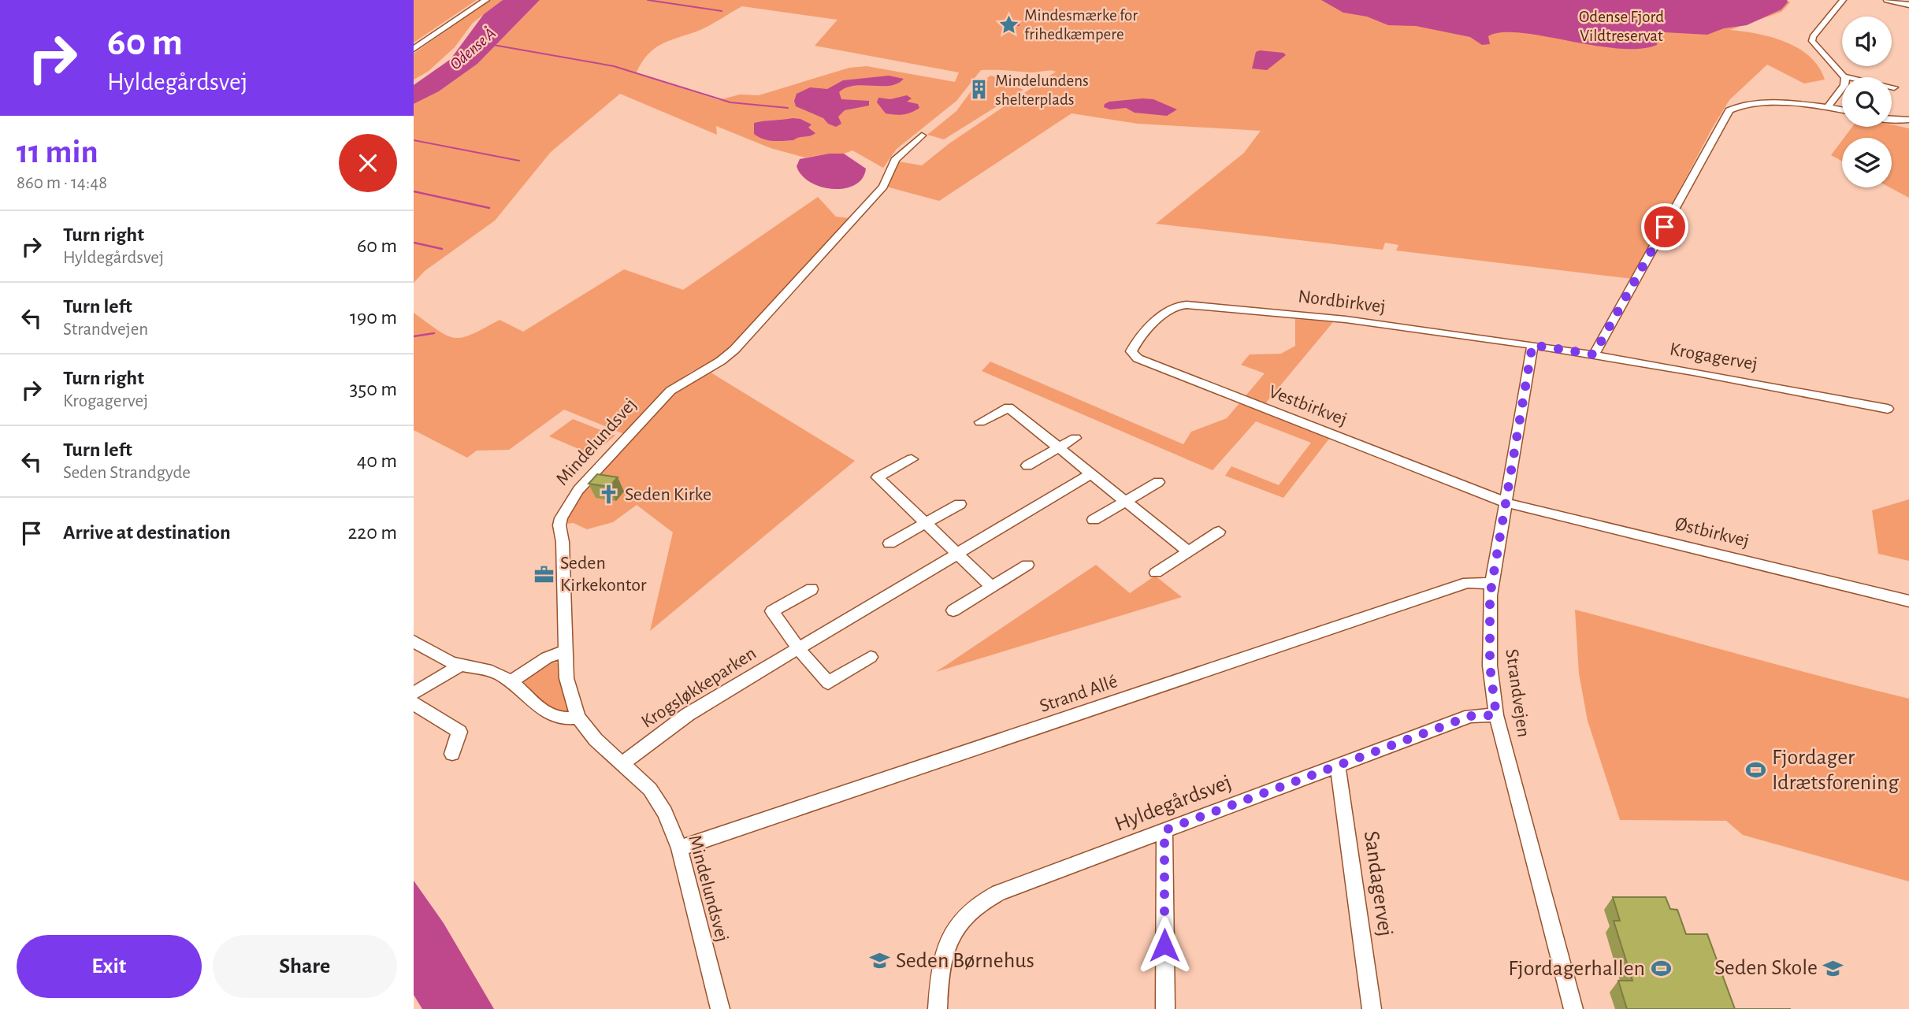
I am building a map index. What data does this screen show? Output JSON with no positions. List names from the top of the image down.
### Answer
{
  "streets": {
    "street": [
      "Nordbirkvej",
      "Krogagervej",
      "Vestbirkvej",
      "Mindelundsvej",
      "Østbirkvej",
      "Krogsløkkeparken",
      "Strandvejen",
      "Strand Allé",
      "Hyldegårdsvej",
      "Sandagervej"
    ]
  },
  "crossings": [
    ["Nordbirkvej", "Krogagervej"],
    ["Nordbirkvej", "Vestbirkvej"],
    ["Nordbirkvej", "Strandvejen"],
    ["Krogagervej", "Strandvejen"],
    ["Vestbirkvej", "Østbirkvej"],
    ["Vestbirkvej", "Strandvejen"],
    ["Mindelundsvej", "Krogsløkkeparken"],
    ["Mindelundsvej", "Strand Allé"],
    ["Østbirkvej", "Strandvejen"],
    ["Strandvejen", "Strand Allé"],
    ["Strandvejen", "Hyldegårdsvej"],
    ["Hyldegårdsvej", "Sandagervej"]
  ],
  "water": ["Odense Å"],
  "parks": ["Odense Fjord Vildtreservat"],
  "places": {
    "place": ["Mindesmærke for frihedkæmpere"],
    "building": ["Mindelundens shelterplads"],
    "church": ["Seden Kirke"],
    "office": ["Seden Kirkekontor"],
    "sports": ["Fjordager Idrætsforening", "Fjordagerhallen"],
    "school or university": ["Seden Børnehus", "Seden Skole"]
  },
  "page": {
    "turn": ["60 m", "Hyldegårdsvej"],
    "heading": ["11 min", "860 m · 14:48"],
    "list": [
      {
        "name": "Turn right",
        "note": "Hyldegårdsvej",
        "value": "60 m"
      },
      {
        "name": "Turn left",
        "note": "Strandvejen",
        "value": "190 m"
      },
      {
        "name": "Turn right",
        "note": "Krogagervej",
        "value": "350 m"
      },
      {
        "name": "Turn left",
        "note": "Seden Strandgyde",
        "value": "40 m"
      },
      {
        "name": "Arrive at destination",
        "value": "220 m"
      }
    ],
    "buttons": ["Exit", "Share"]
  }
}
